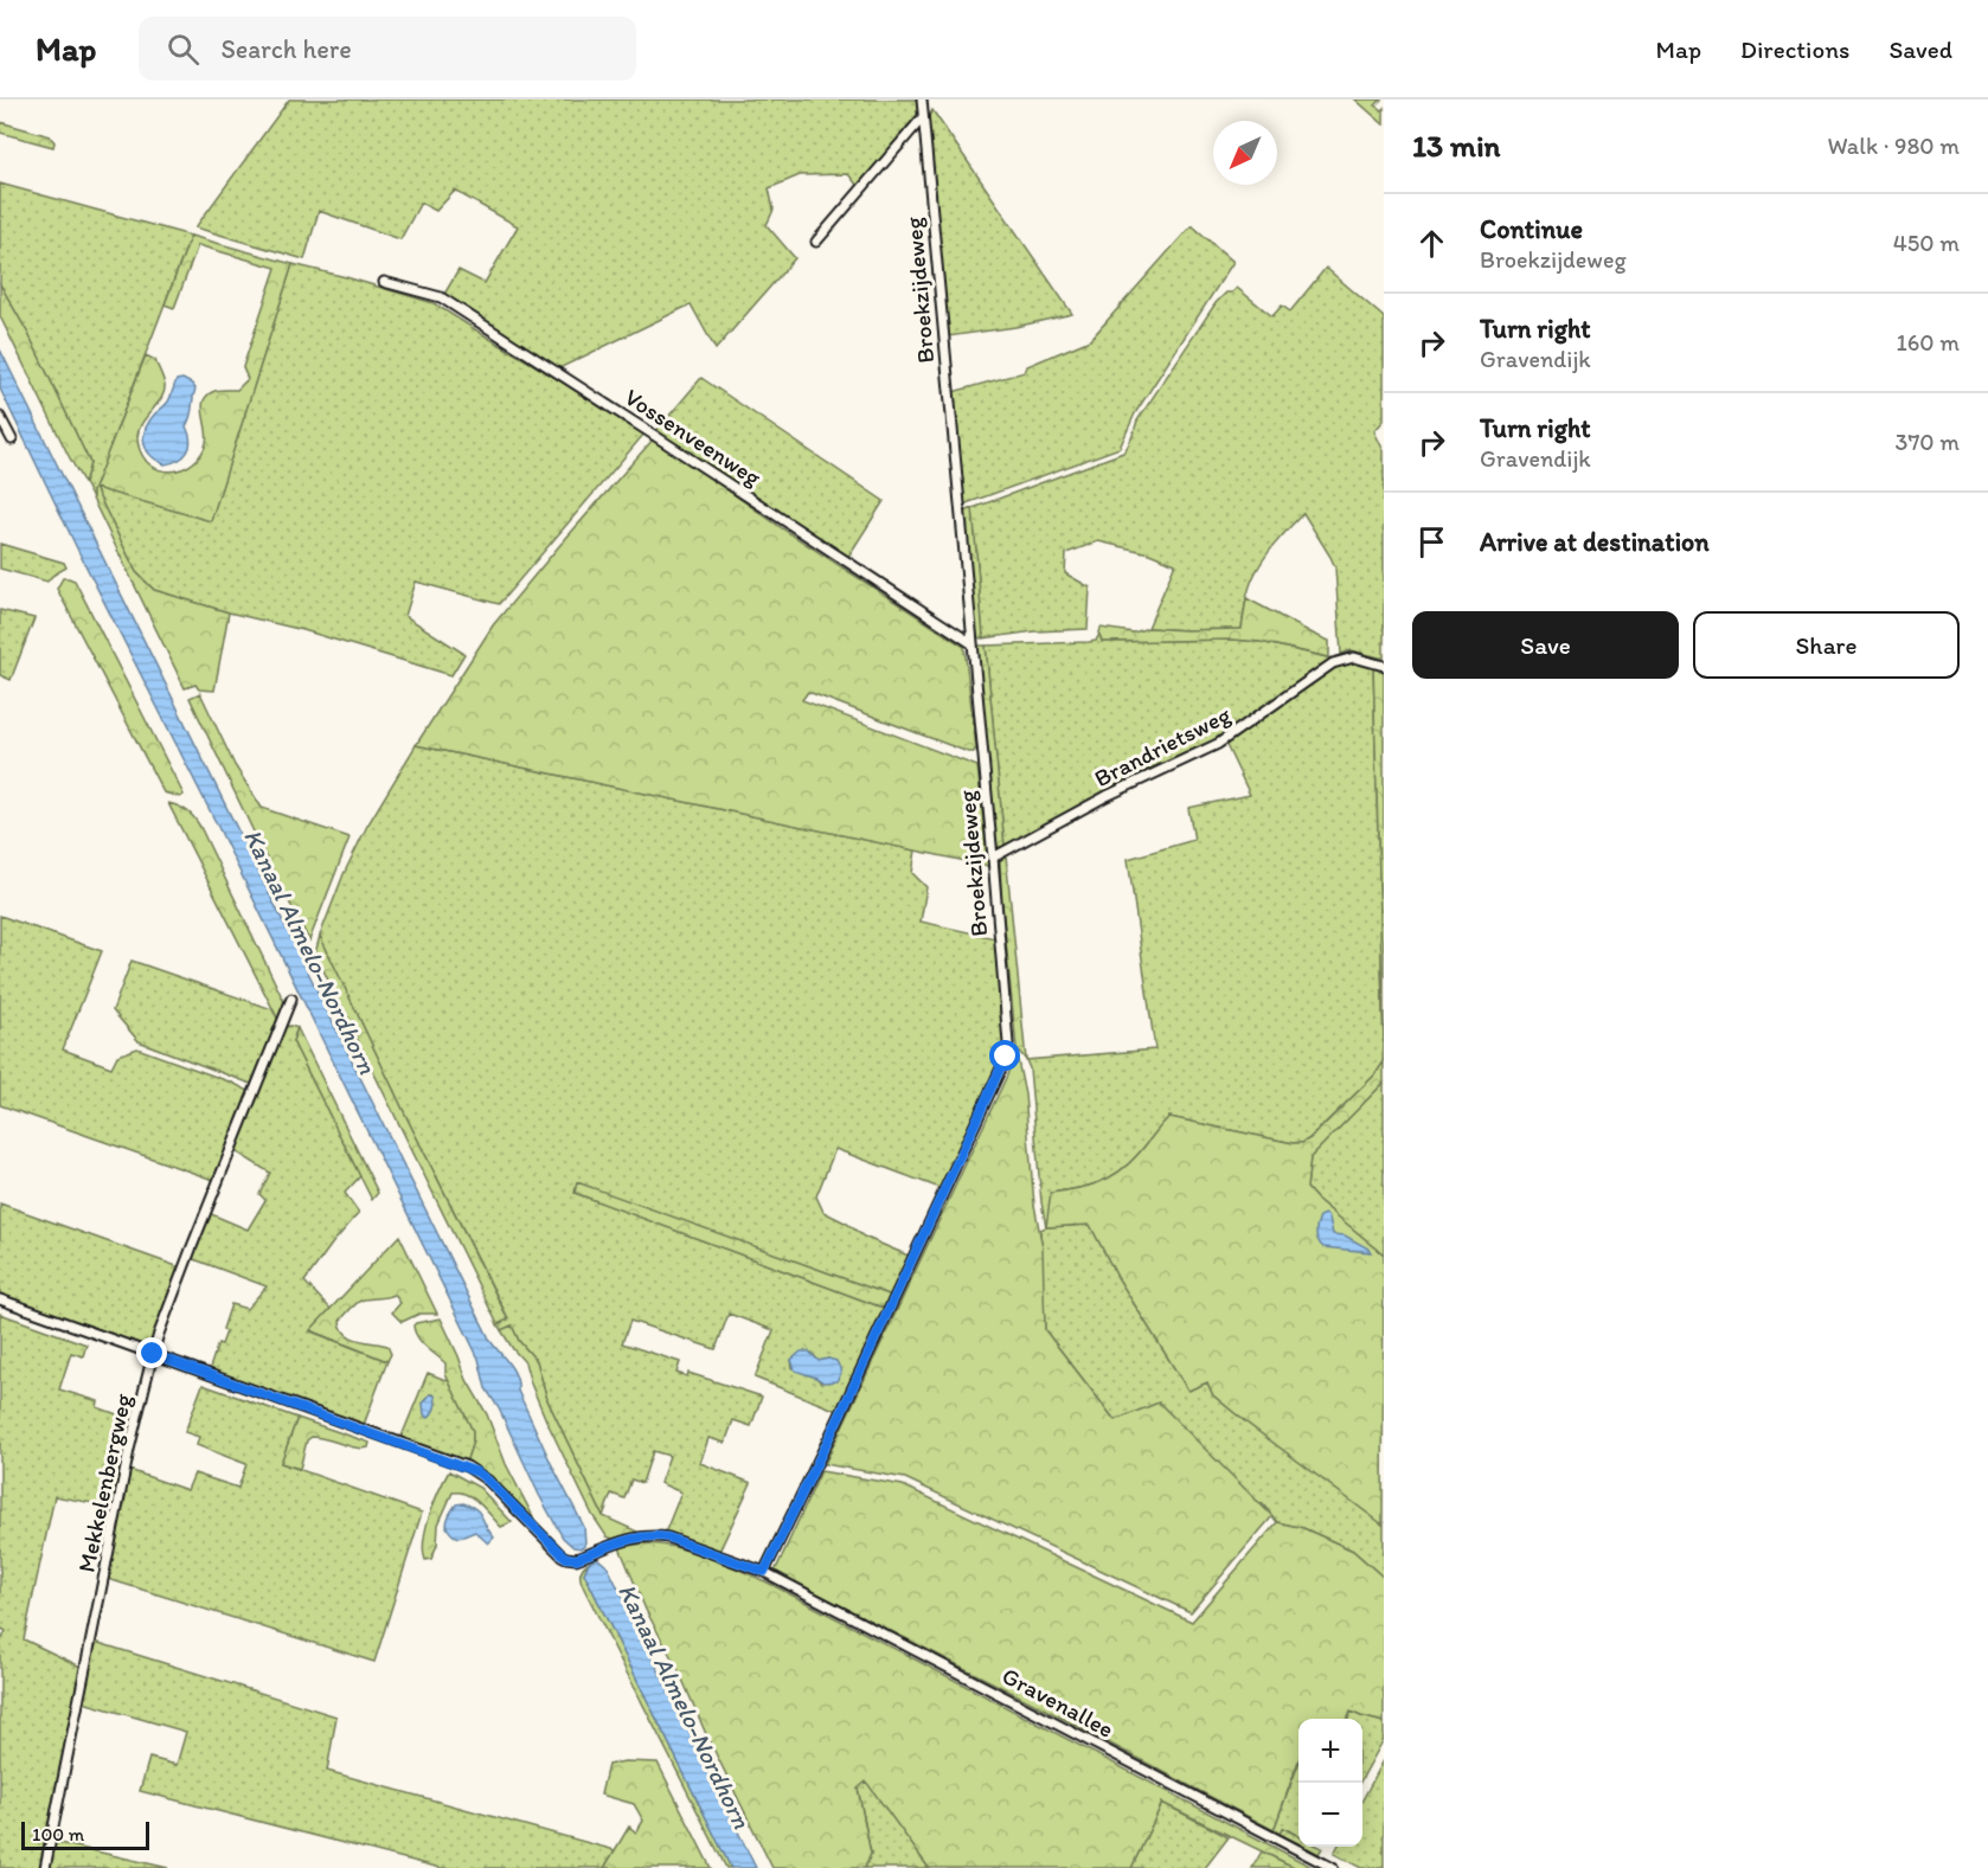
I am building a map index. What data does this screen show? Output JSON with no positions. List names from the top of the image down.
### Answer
{
  "streets": {
    "street": [
      "Broekzijdeweg",
      "Vossenveenweg",
      "Brandrietsweg",
      "Mekkelenbergweg",
      "Gravenallee"
    ]
  },
  "crossings": [
    ["Broekzijdeweg", "Vossenveenweg"],
    ["Broekzijdeweg", "Brandrietsweg"],
    ["Broekzijdeweg", "Gravenallee"],
    ["Mekkelenbergweg", "Gravenallee"]
  ],
  "water": ["Kanaal Almelo-Nordhorn"],
  "scale_bar": "100 m",
  "north": "bottom left",
  "page": {
    "header": "Map",
    "search": "Search here",
    "nav": ["Map", "Directions", "Saved"],
    "heading": ["13 min", "Walk · 980 m"],
    "list": [
      ["Continue", "Broekzijdeweg", "450 m"],
      ["Turn right", "Gravendijk", "160 m"],
      ["Turn right", "Gravendijk", "370 m"],
      "Arrive at destination"
    ],
    "buttons": ["Save", "Share"],
    "map_buttons": ["+", "−"],
    "scale": "100 m"
  }
}
